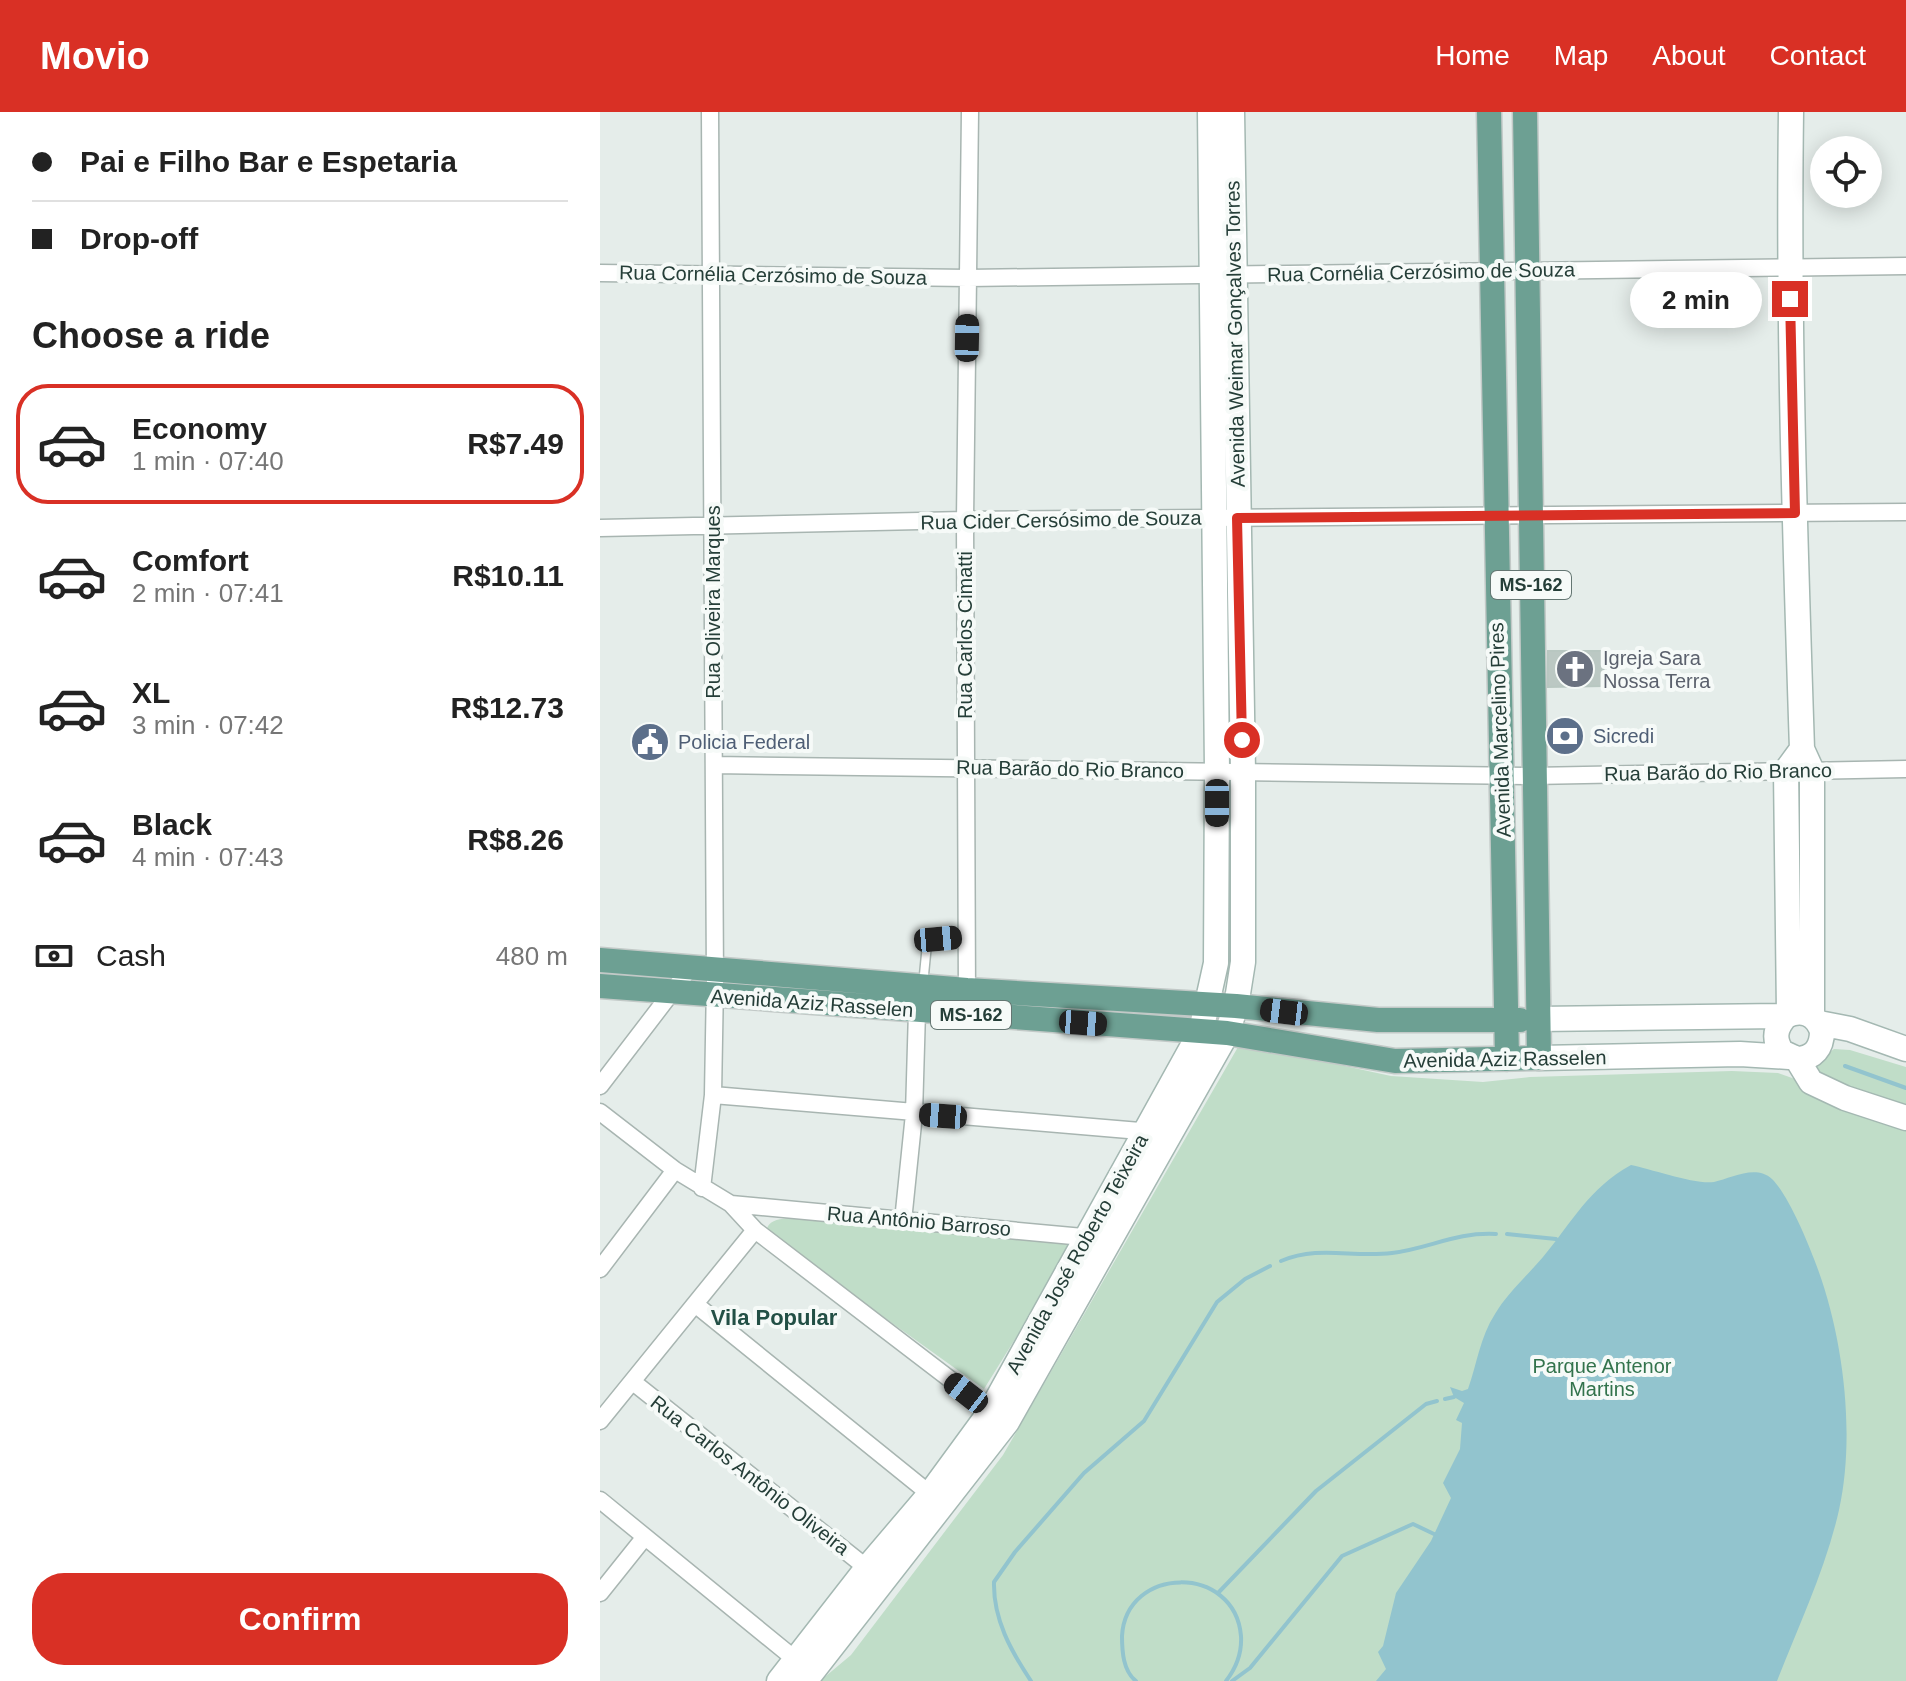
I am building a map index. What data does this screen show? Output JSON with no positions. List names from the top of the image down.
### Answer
{
  "streets": {
    "main road": [
      "Avenida Weimar Gonçalves Torres",
      "MS-162",
      "Avenida Marcelino Pires",
      "Avenida Aziz Rasselen",
      "Avenida José Roberto Teixeira"
    ],
    "street": [
      "Rua Cornélia Cerzósimo de Souza",
      "Rua Cider Cersósimo de Souza",
      "Rua Oliveira Marques",
      "Rua Carlos Cimatti",
      "Rua Barão do Rio Branco",
      "Rua Antônio Barroso",
      "Rua Carlos Antônio Oliveira"
    ]
  },
  "crossings": [
    ["Rua Cornélia Cerzósimo de Souza", "Avenida Weimar Gonçalves Torres"],
    ["Rua Cornélia Cerzósimo de Souza", "Rua Oliveira Marques"],
    ["Rua Cornélia Cerzósimo de Souza", "Rua Carlos Cimatti"],
    ["Rua Cornélia Cerzósimo de Souza", "Avenida Marcelino Pires"],
    ["Avenida Weimar Gonçalves Torres", "Rua Cider Cersósimo de Souza"],
    ["Avenida Weimar Gonçalves Torres", "Rua Barão do Rio Branco"],
    ["Avenida Weimar Gonçalves Torres", "Avenida Aziz Rasselen"],
    ["Avenida Weimar Gonçalves Torres", "Avenida José Roberto Teixeira"],
    ["Rua Cider Cersósimo de Souza", "Rua Oliveira Marques"],
    ["Rua Cider Cersósimo de Souza", "Rua Carlos Cimatti"],
    ["Rua Cider Cersósimo de Souza", "Avenida Marcelino Pires"],
    ["Rua Oliveira Marques", "Rua Barão do Rio Branco"],
    ["Rua Oliveira Marques", "Avenida Aziz Rasselen"],
    ["Rua Carlos Cimatti", "Rua Barão do Rio Branco"],
    ["Rua Carlos Cimatti", "Avenida Aziz Rasselen"],
    ["Avenida Marcelino Pires", "Rua Barão do Rio Branco"],
    ["Avenida Marcelino Pires", "Avenida Aziz Rasselen"],
    ["Avenida Aziz Rasselen", "Avenida José Roberto Teixeira"],
    ["Rua Antônio Barroso", "Avenida José Roberto Teixeira"],
    ["Avenida José Roberto Teixeira", "Rua Carlos Antônio Oliveira"]
  ],
  "districts": ["Vila Popular"],
  "parks": ["Parque Antenor Martins"],
  "places": {
    "church": ["Igreja Sara Nossa Terra"],
    "bank": ["Sicredi"],
    "public building": ["Policia Federal"]
  },
  "page": {
    "header": "Movio",
    "nav": [
      "Home",
      "Map",
      "About",
      "Contact"
    ],
    "banner": ["Pai e Filho Bar e Espetaria", "Drop-off"],
    "bubble": "2 min",
    "heading": "Choose a ride",
    "list": [
      {
        "name": "Economy",
        "note": "1 min · 07:40",
        "value": "R$7.49"
      },
      {
        "name": "Comfort",
        "note": "2 min · 07:41",
        "value": "R$10.11"
      },
      {
        "name": "XL",
        "note": "3 min · 07:42",
        "value": "R$12.73"
      },
      {
        "name": "Black",
        "note": "4 min · 07:43",
        "value": "R$8.26"
      }
    ],
    "pay": ["Cash", "480 m"],
    "buttons": "Confirm"
  }
}
